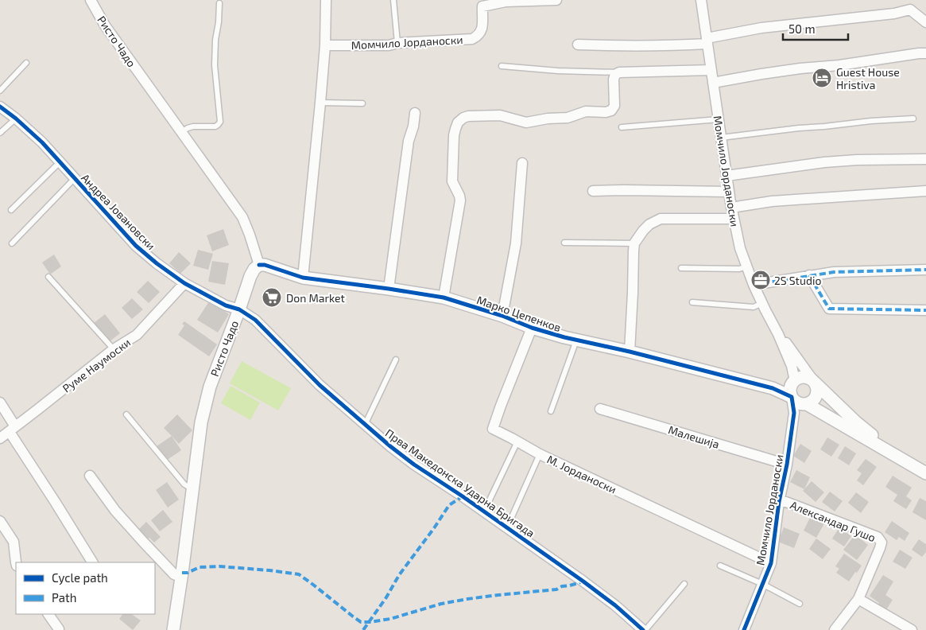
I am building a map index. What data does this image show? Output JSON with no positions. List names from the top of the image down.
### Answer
{
  "streets": {
    "street": [
      "Ристо Чадо",
      "Момчило Јорданоски",
      "Андреа Јовановски",
      "Марко Цепенков",
      "Руме Наумоски",
      "Малешија",
      "М. Јорданоски",
      "Прва Македонска Ударна Бригада",
      "Александар Гушо"
    ]
  },
  "crossings": [
    ["Ристо Чадо", "Андреа Јовановски"],
    ["Ристо Чадо", "Марко Цепенков"],
    ["Ристо Чадо", "Прва Македонска Ударна Бригада"],
    ["Момчило Јорданоски", "Марко Цепенков"],
    ["Момчило Јорданоски", "Малешија"],
    ["Момчило Јорданоски", "М. Јорданоски"],
    ["Момчило Јорданоски", "Александар Гушо"],
    ["Андреа Јовановски", "Руме Наумоски"],
    ["Андреа Јовановски", "Прва Македонска Ударна Бригада"],
    ["Марко Цепенков", "М. Јорданоски"]
  ],
  "places": {
    "hotel": ["Guest House Hristiva"],
    "office": ["2S Studio"],
    "supermarket": ["Don Market"]
  },
  "legend": ["Cycle path", "Path"],
  "scale_bar": "50 m"
}
